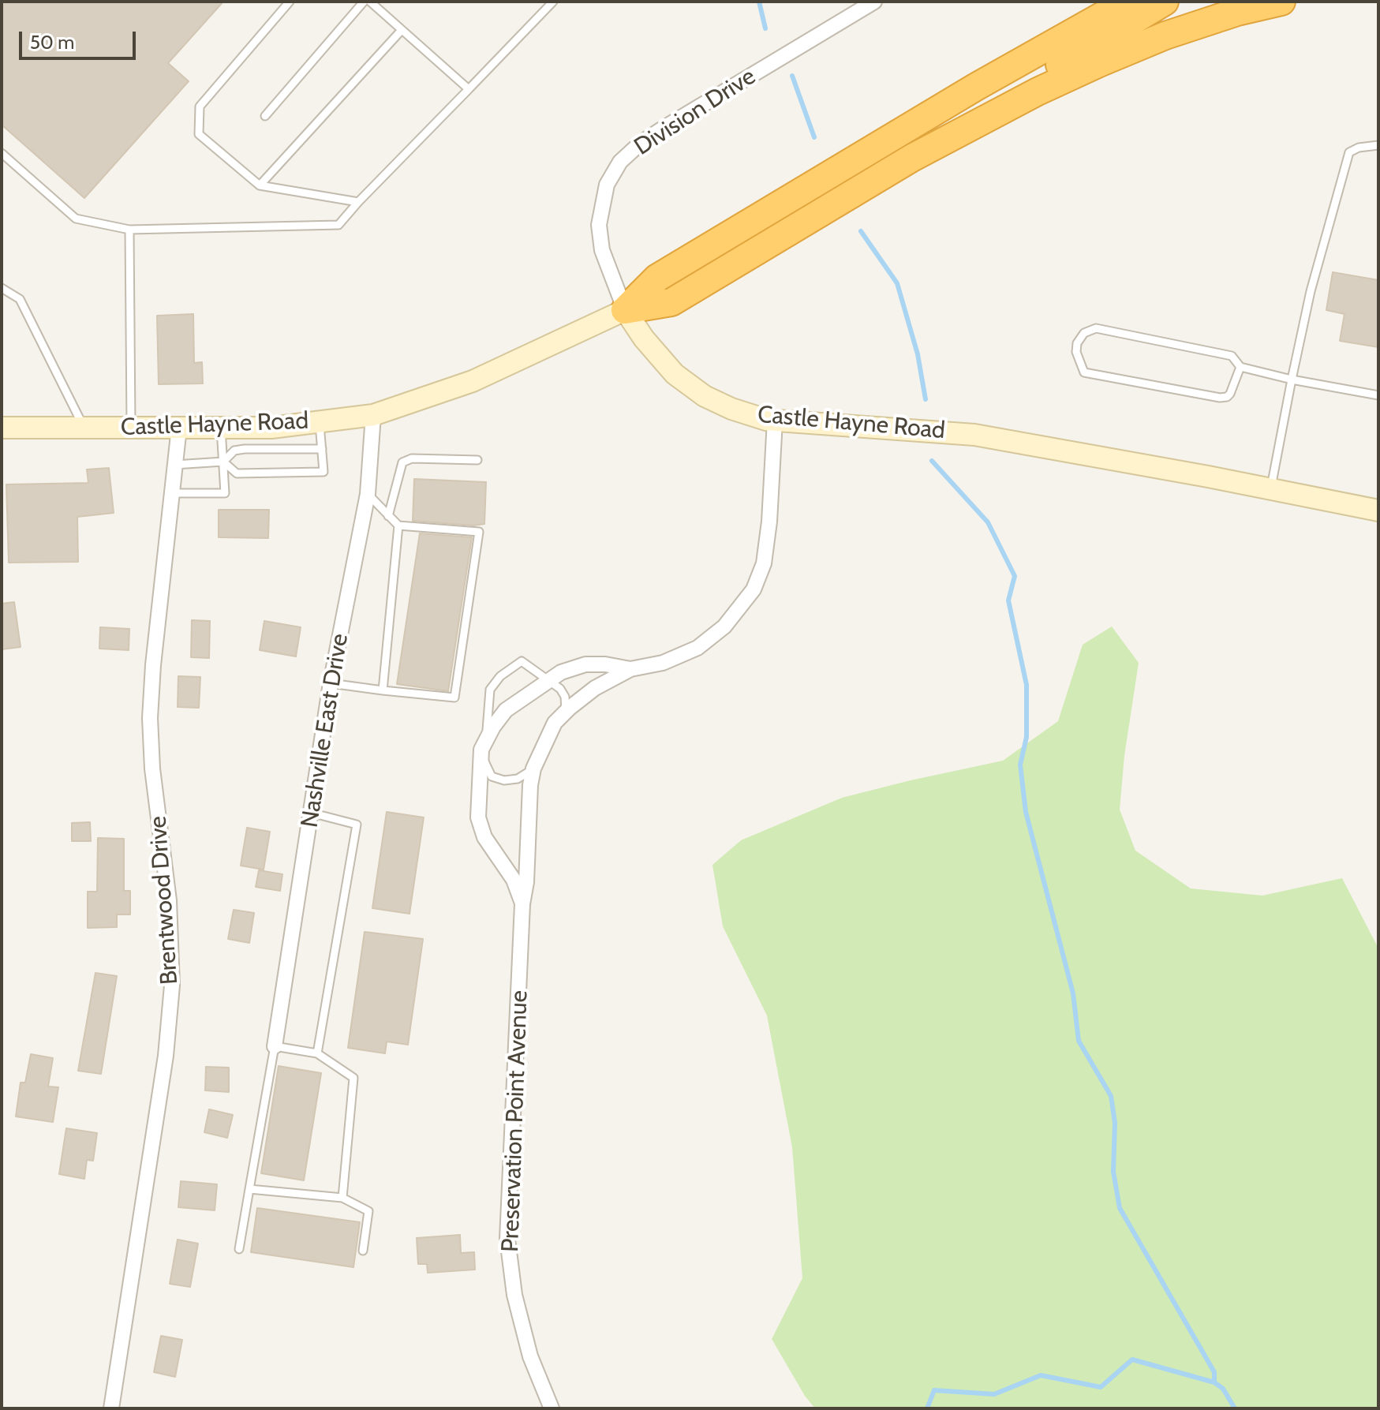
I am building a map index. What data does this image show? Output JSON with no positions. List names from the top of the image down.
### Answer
{
  "streets": {
    "main road": ["Castle Hayne Road"],
    "street": [
      "Division Drive",
      "Nashville East Drive",
      "Brentwood Drive",
      "Preservation Point Avenue"
    ]
  },
  "crossings": [
    ["Division Drive", "Castle Hayne Road"],
    ["Castle Hayne Road", "Nashville East Drive"],
    ["Castle Hayne Road", "Brentwood Drive"],
    ["Castle Hayne Road", "Preservation Point Avenue"]
  ],
  "scale_bar": "50 m"
}
